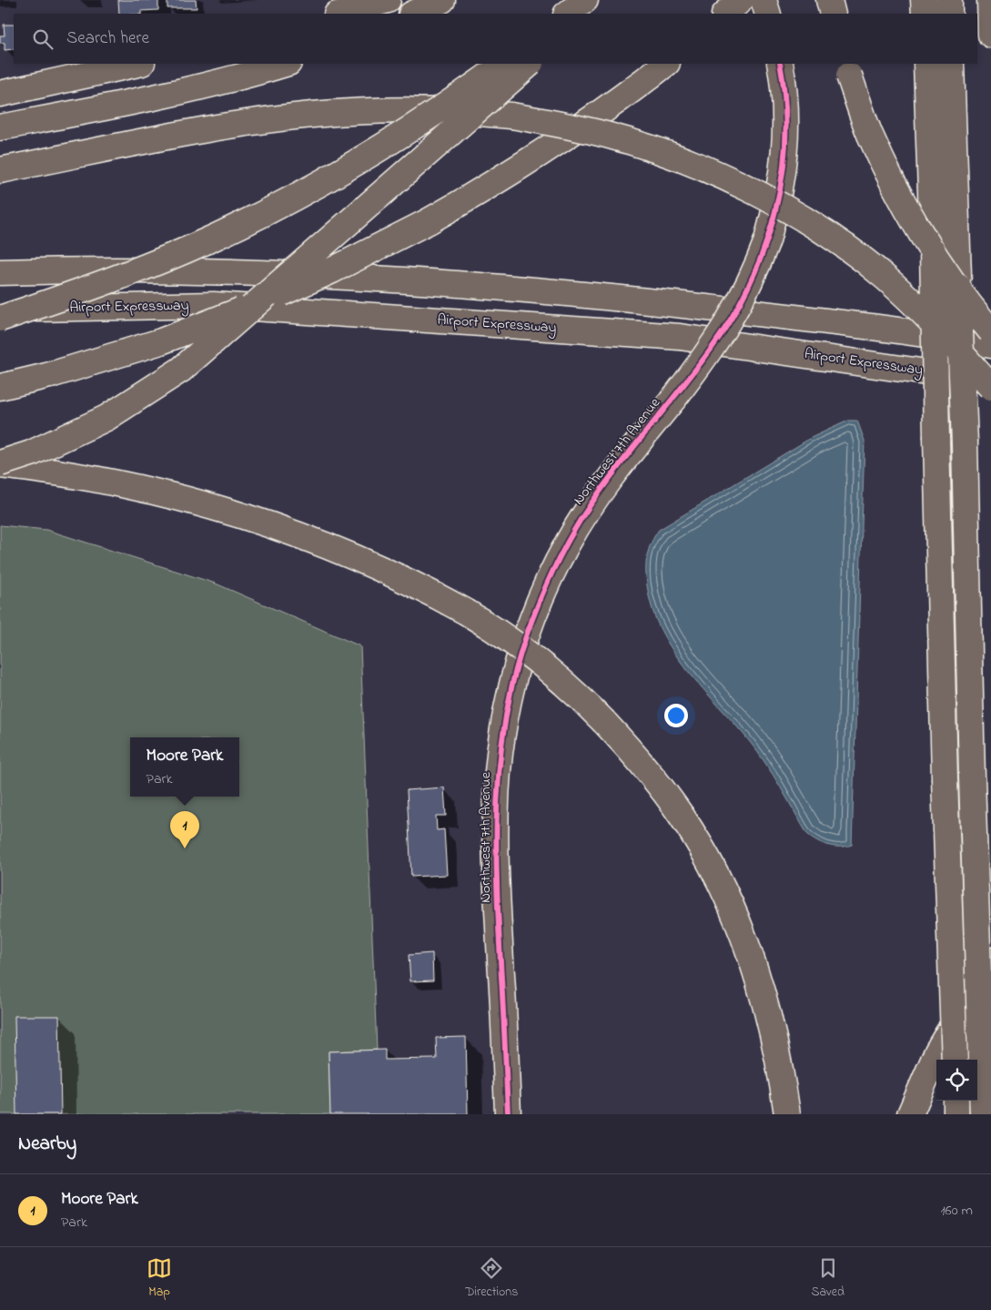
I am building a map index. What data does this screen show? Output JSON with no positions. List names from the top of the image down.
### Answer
{
  "streets": {
    "main road": ["Airport Expressway", "Northwest 7th Avenue"]
  },
  "page": {
    "search": "Search here",
    "popup": ["Moore Park", "Park"],
    "pins": "1",
    "heading": "Nearby",
    "list": [
      {
        "mark": "1",
        "name": "Moore Park",
        "note": "Park",
        "value": "160 m"
      }
    ],
    "nav": ["Map", "Directions", "Saved"]
  }
}
